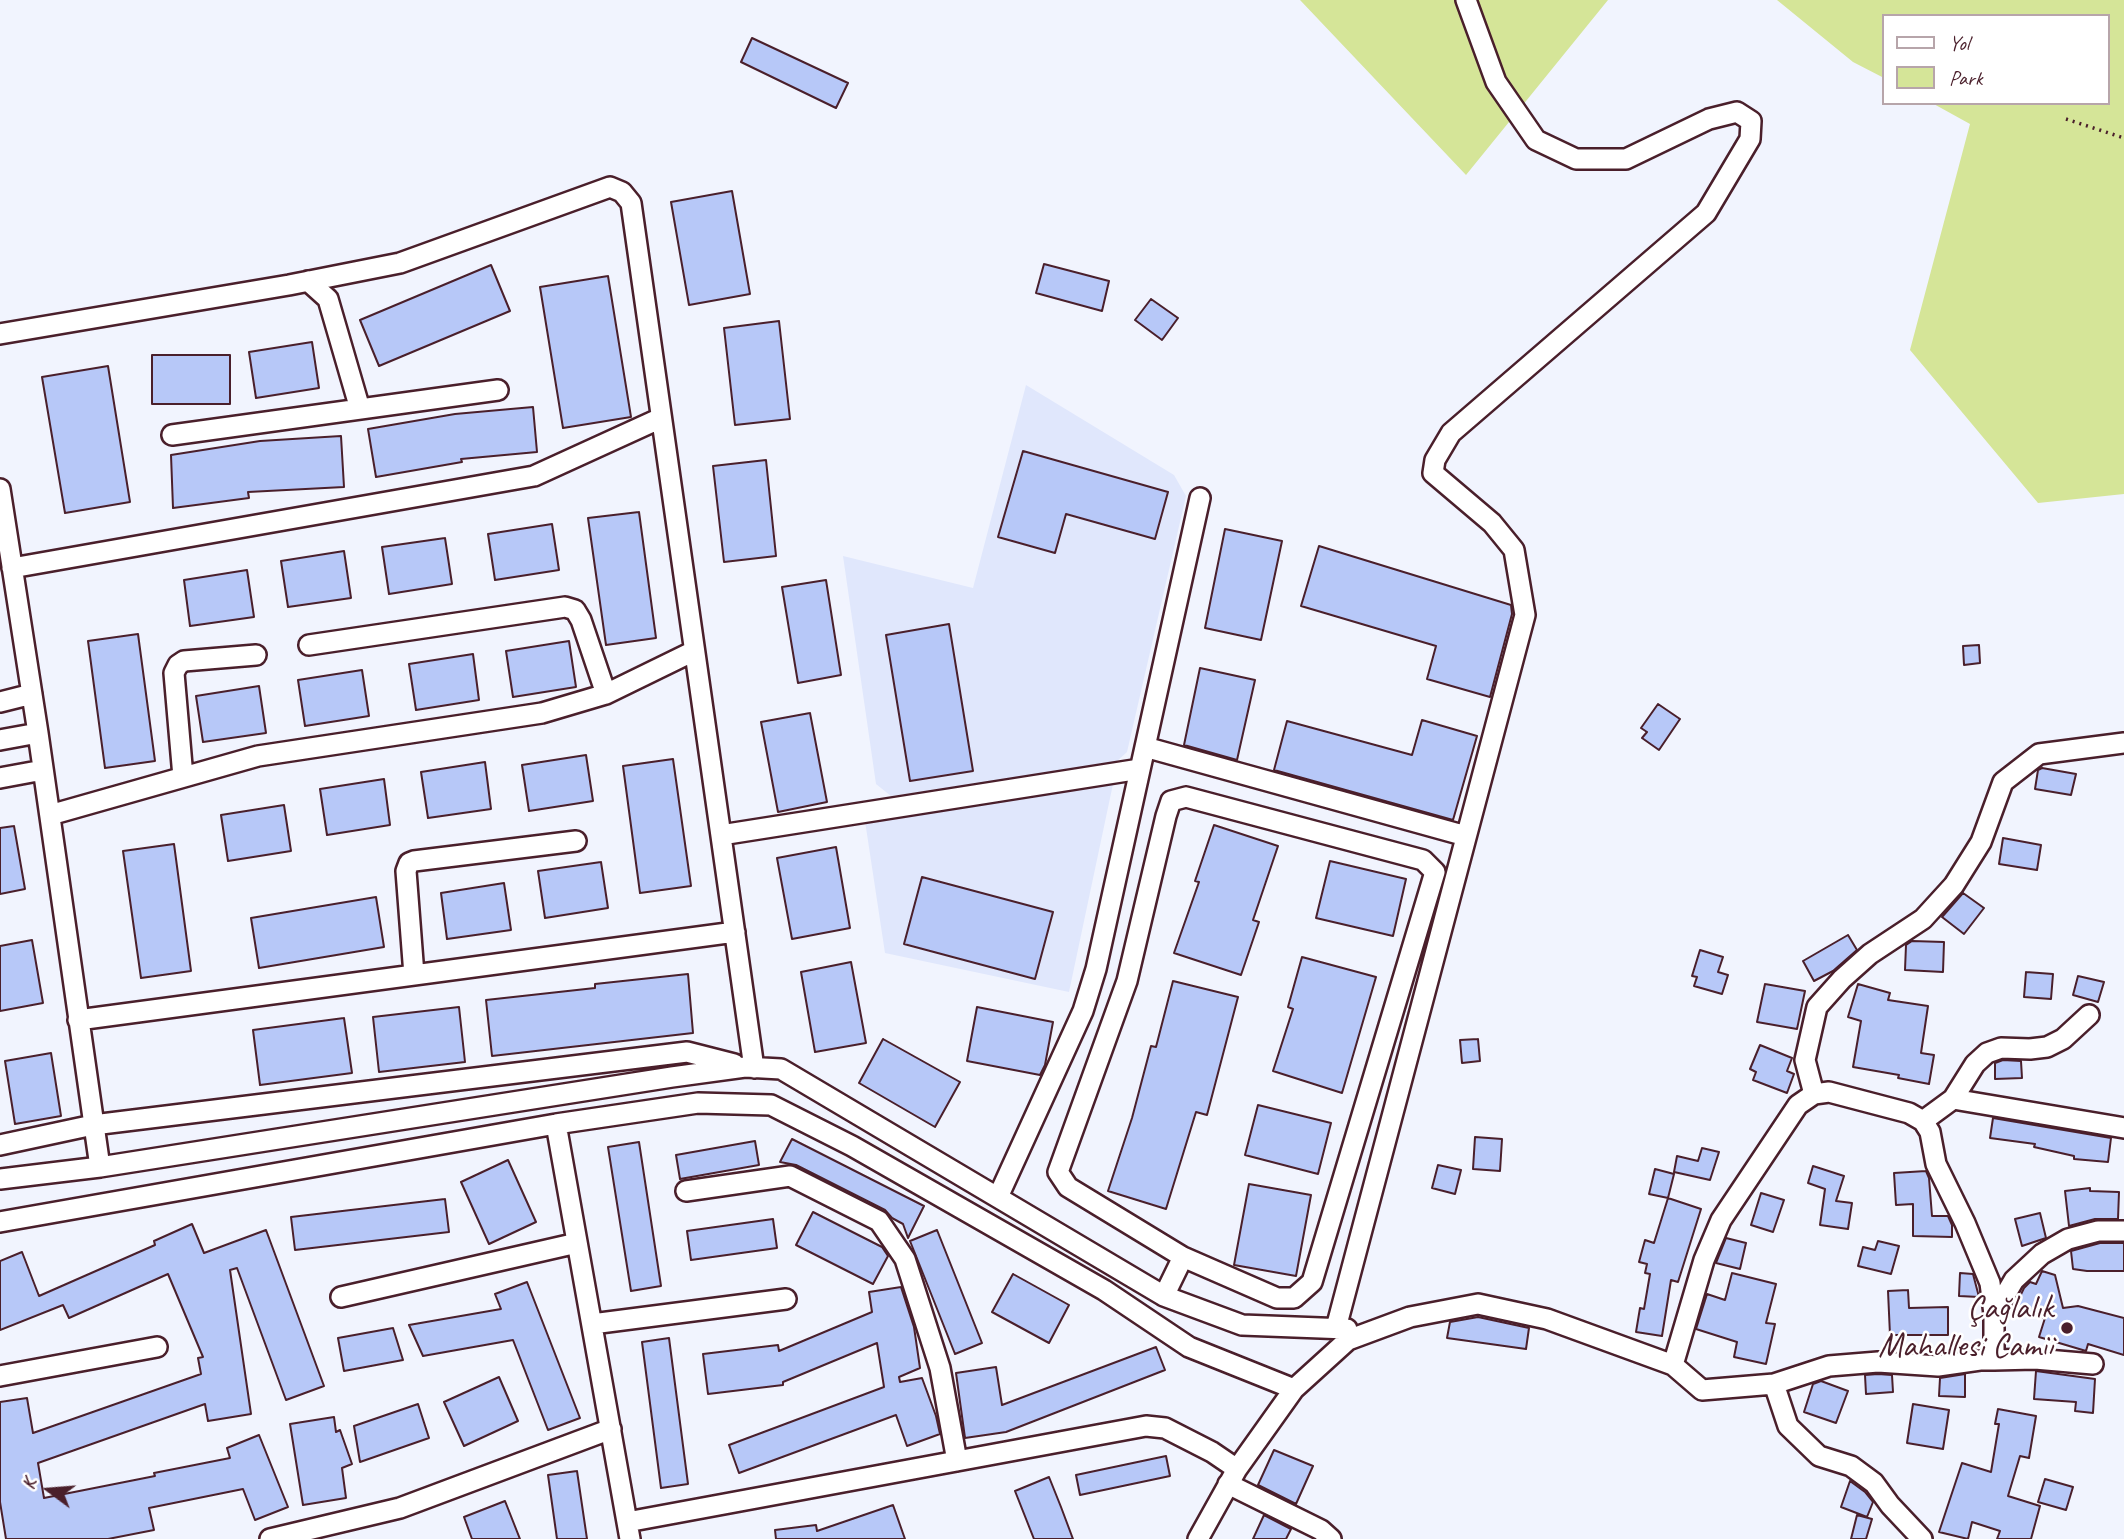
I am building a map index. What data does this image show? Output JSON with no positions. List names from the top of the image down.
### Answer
{
  "places": ["Çağlalık Mahallesi Camii"],
  "legend": ["Yol", "Park"],
  "north": "left"
}
